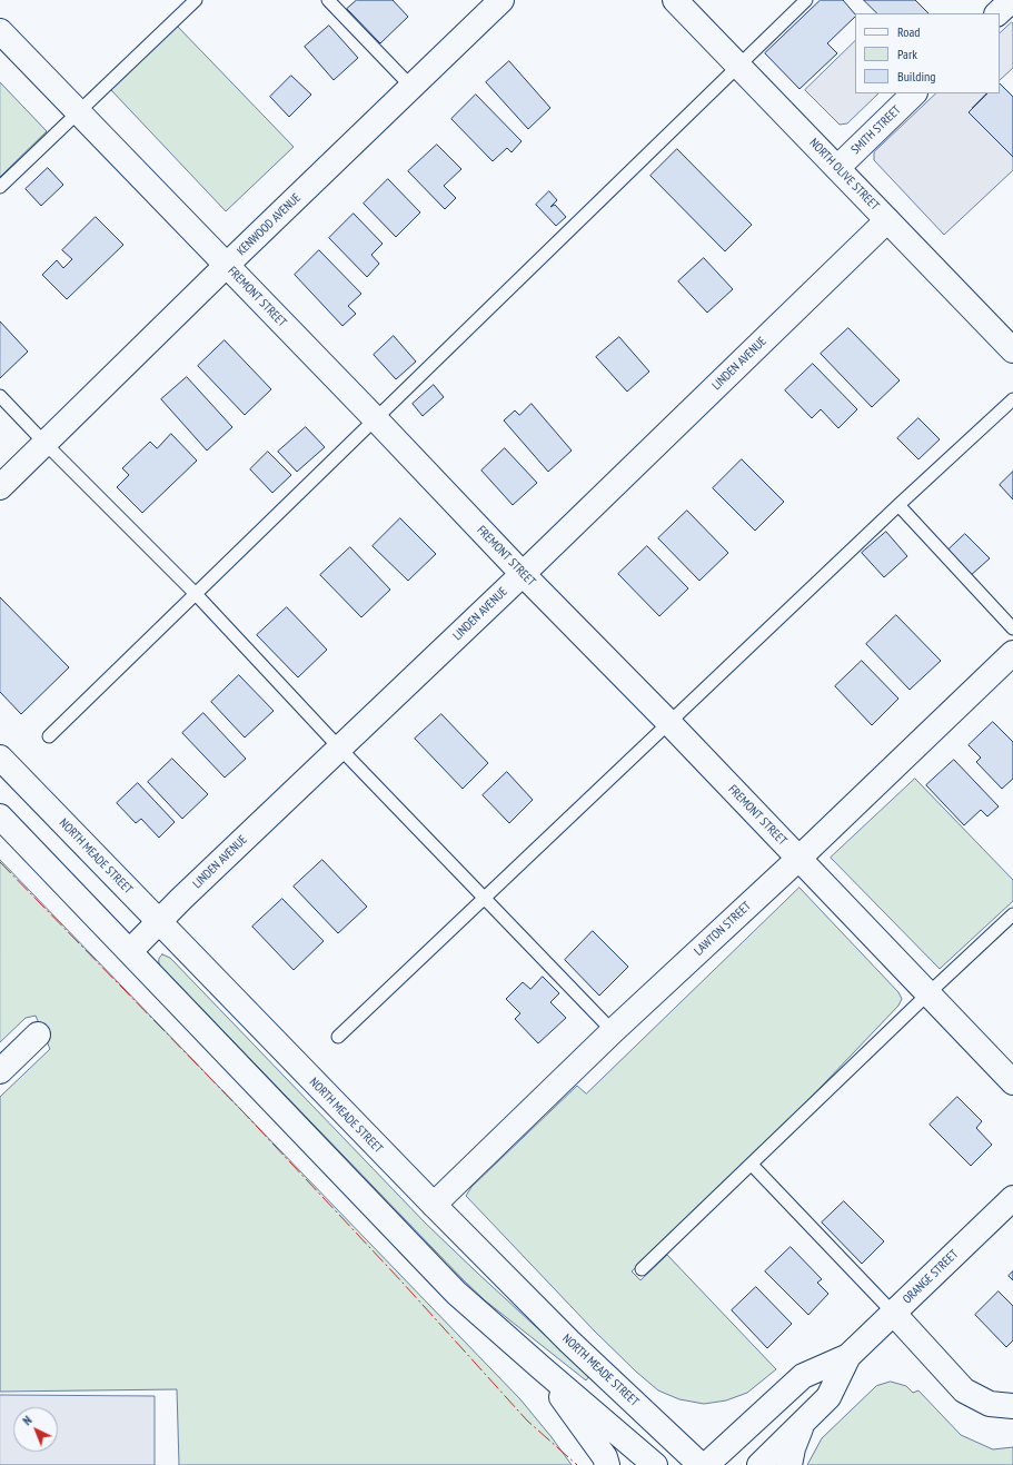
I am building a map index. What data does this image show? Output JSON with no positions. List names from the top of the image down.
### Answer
{
  "streets": {
    "street": [
      "SMITH STREET",
      "NORTH OLIVE STREET",
      "KENWOOD AVENUE",
      "FREMONT STREET",
      "LINDEN AVENUE",
      "NORTH MEADE STREET",
      "LAWTON STREET",
      "ORANGE STREET"
    ]
  },
  "crossings": [
    ["SMITH STREET", "NORTH OLIVE STREET"],
    ["NORTH OLIVE STREET", "LINDEN AVENUE"],
    ["KENWOOD AVENUE", "FREMONT STREET"],
    ["FREMONT STREET", "LINDEN AVENUE"],
    ["FREMONT STREET", "LAWTON STREET"],
    ["LINDEN AVENUE", "NORTH MEADE STREET"],
    ["NORTH MEADE STREET", "LAWTON STREET"]
  ],
  "legend": ["Road", "Park", "Building"],
  "north": "top left"
}
